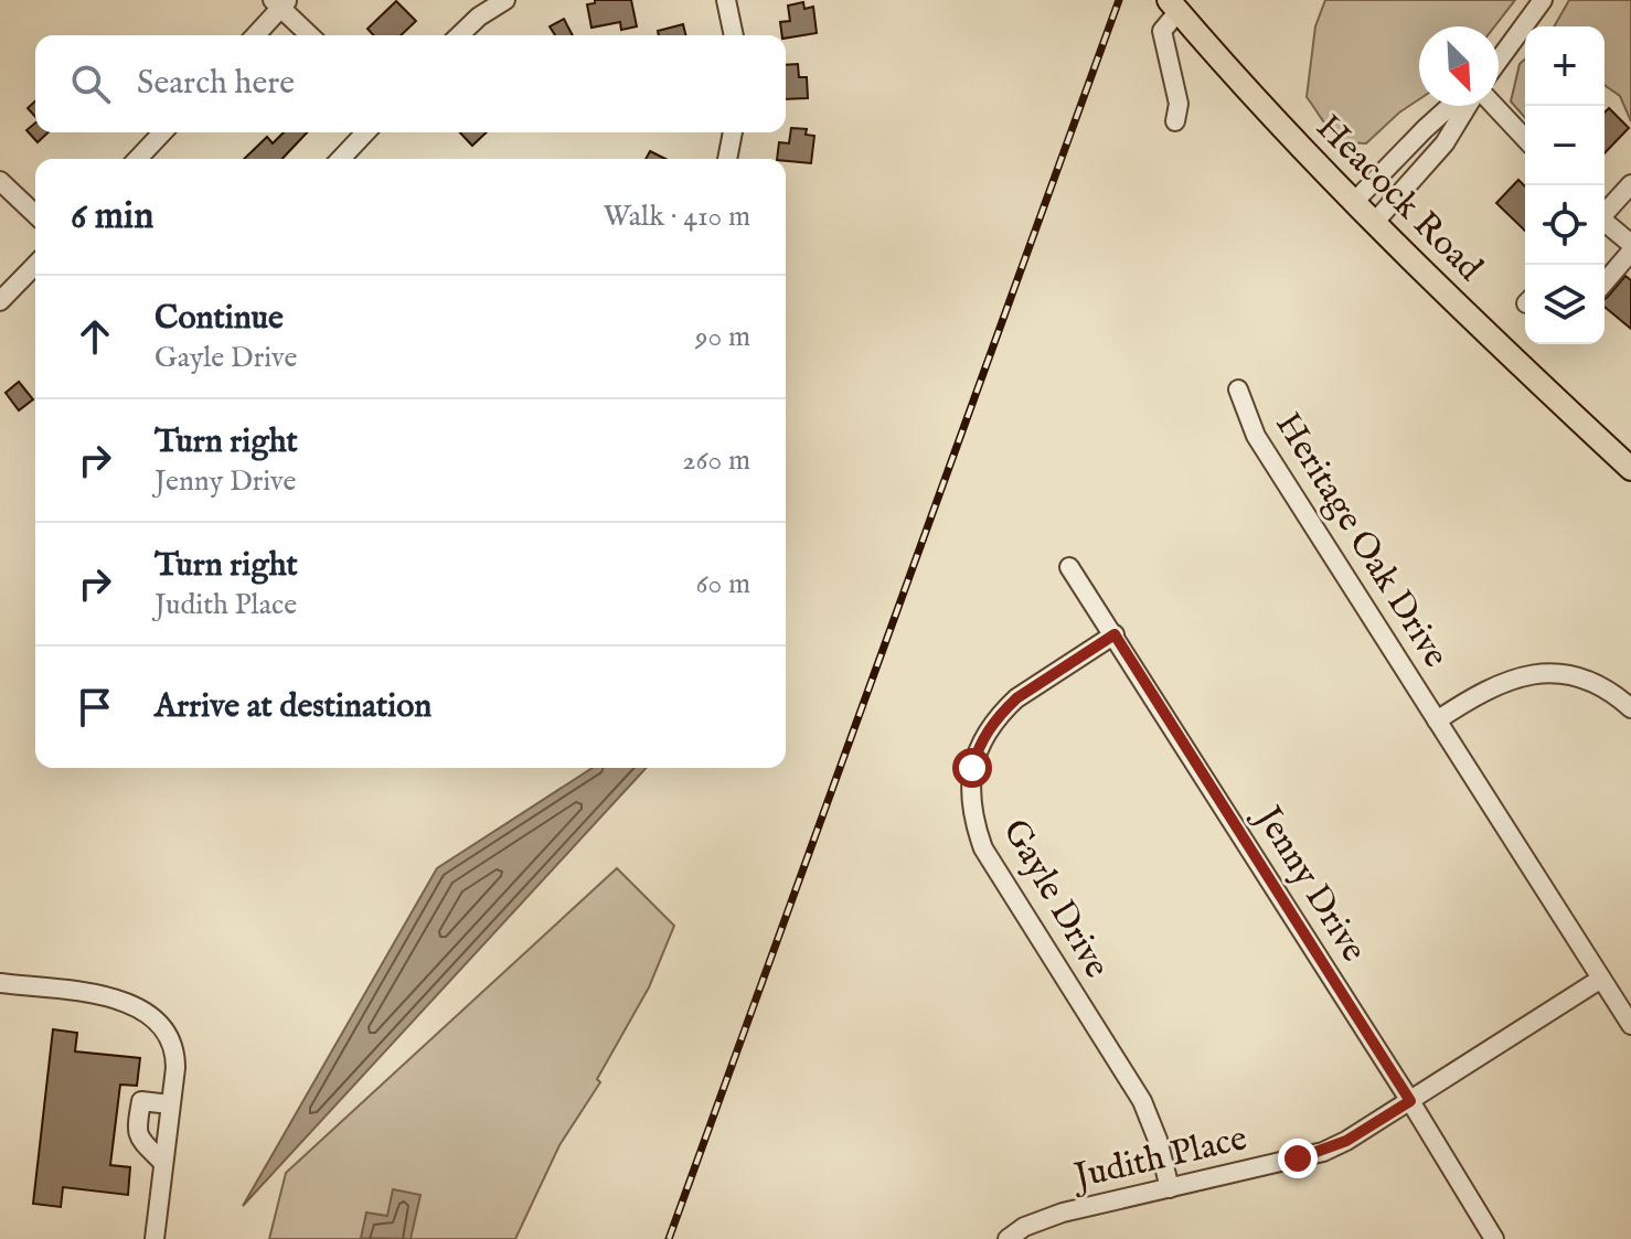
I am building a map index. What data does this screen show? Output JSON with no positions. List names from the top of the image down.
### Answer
{
  "streets": {
    "main road": ["Heacock Road"],
    "street": [
      "Heritage Oak Drive",
      "Jenny Drive",
      "Gayle Drive",
      "Judith Place"
    ]
  },
  "crossings": [
    ["Heritage Oak Drive", "Judith Place"],
    ["Jenny Drive", "Gayle Drive"],
    ["Jenny Drive", "Judith Place"],
    ["Gayle Drive", "Judith Place"]
  ],
  "north": "bottom right",
  "page": {
    "map_buttons": ["+", "−"],
    "search": "Search here",
    "heading": ["6 min", "Walk · 410 m"],
    "list": [
      ["Continue", "Gayle Drive", "90 m"],
      ["Turn right", "Jenny Drive", "260 m"],
      ["Turn right", "Judith Place", "60 m"],
      "Arrive at destination"
    ]
  }
}
